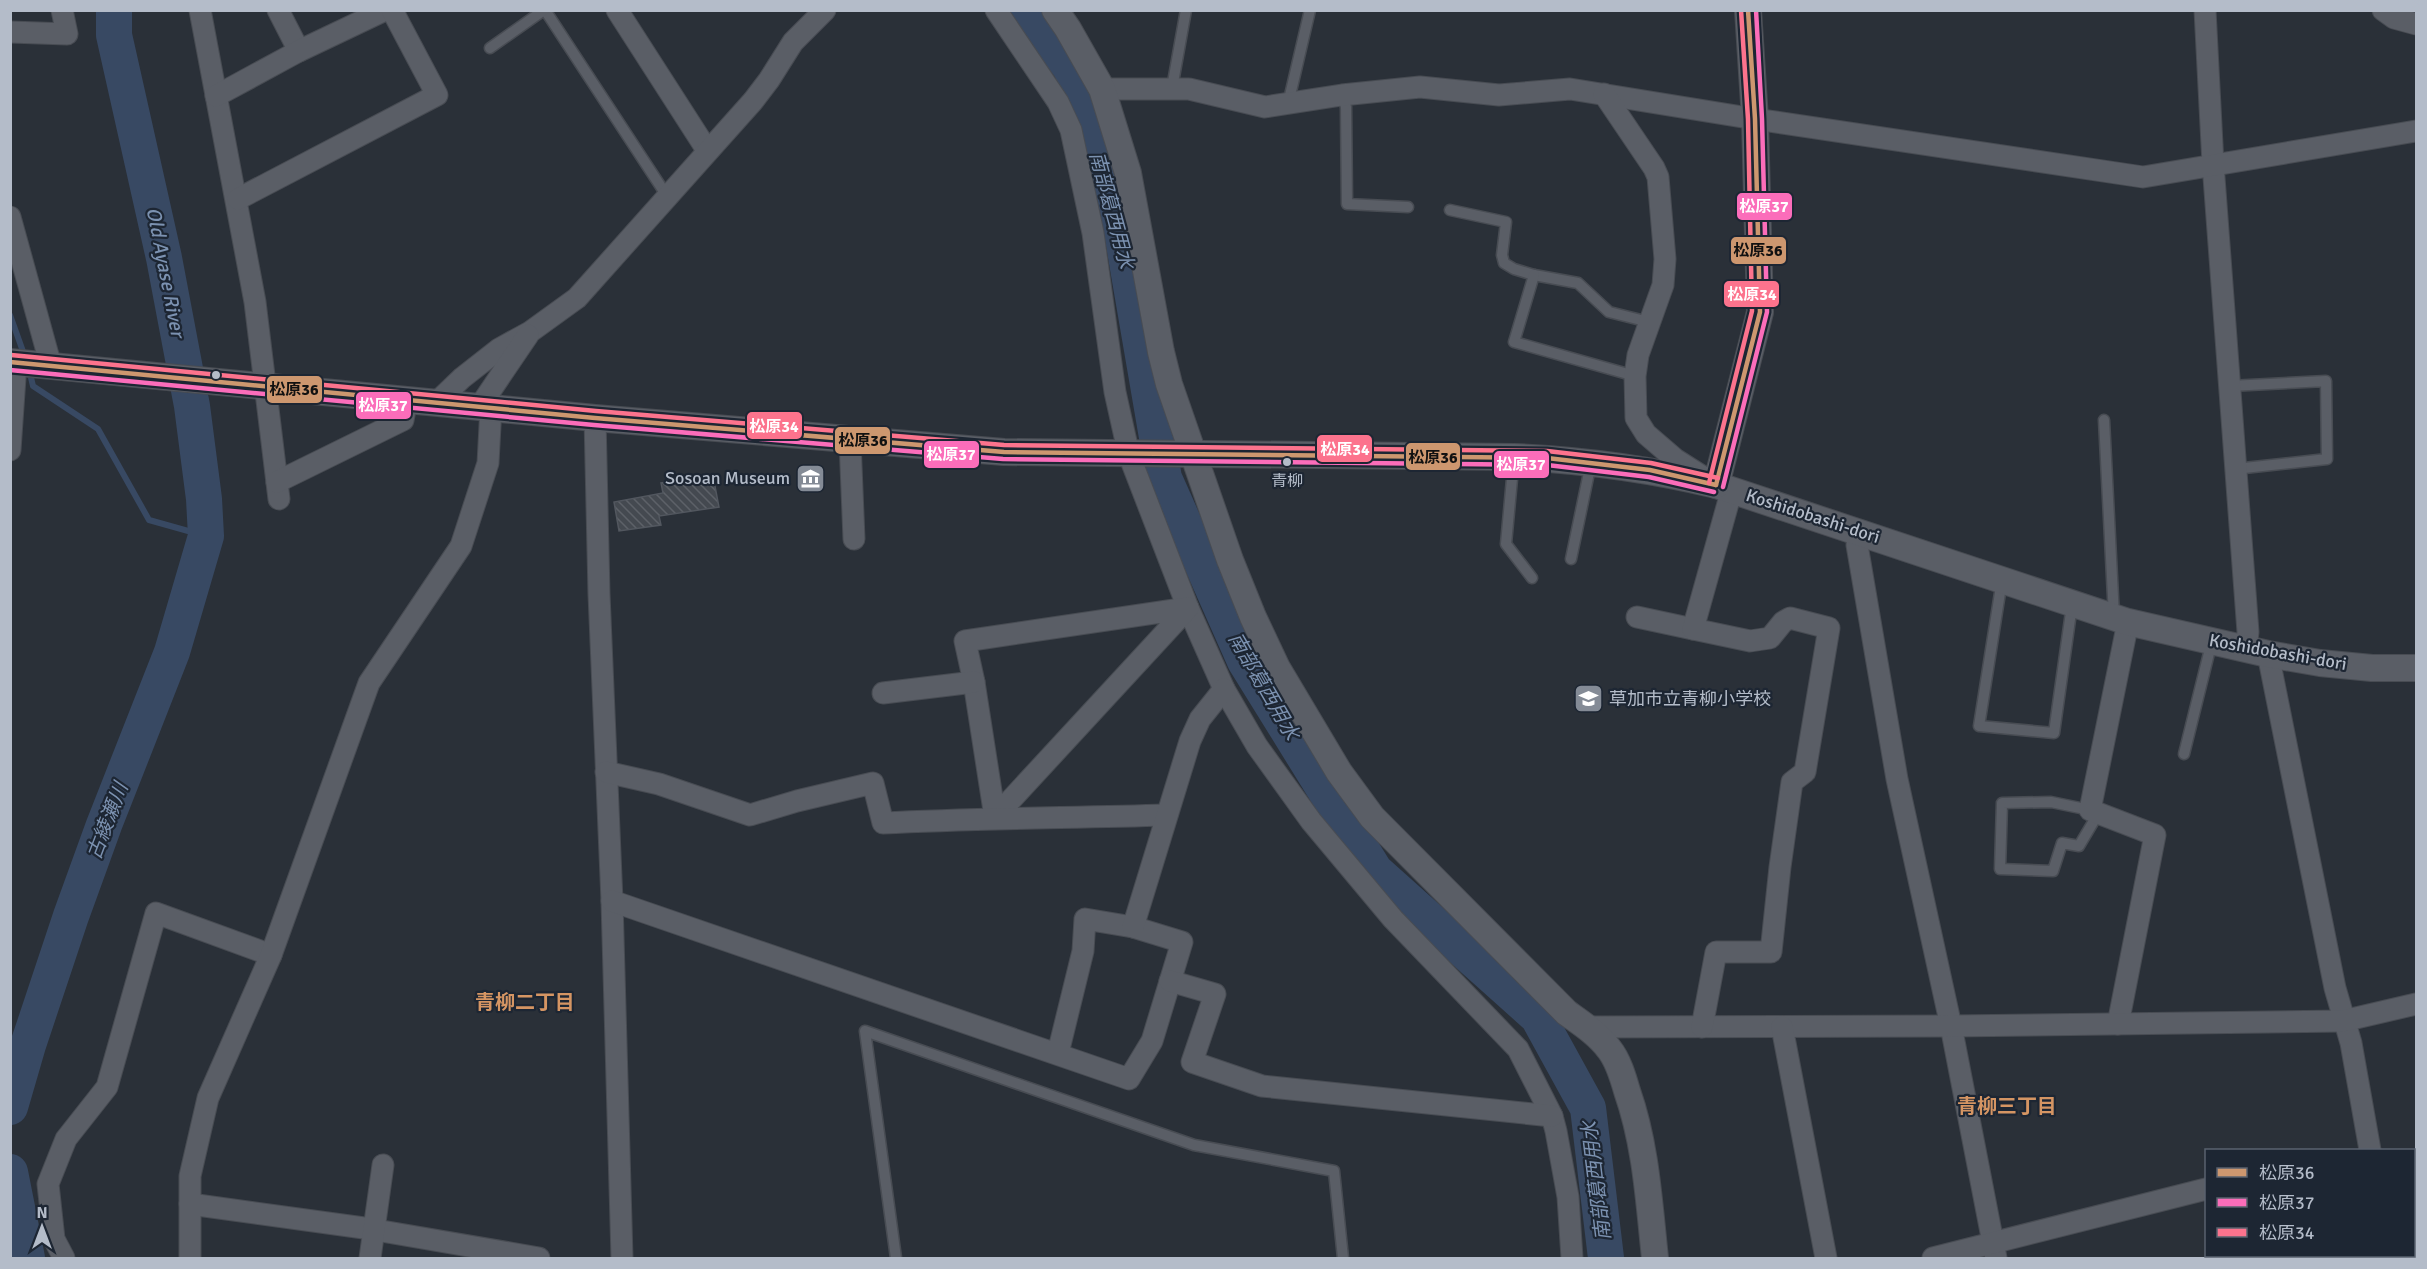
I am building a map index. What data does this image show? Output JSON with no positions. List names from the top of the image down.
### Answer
{
  "streets": {
    "street": ["Koshidobashi-dori"]
  },
  "districts": ["青柳二丁目", "青柳三丁目"],
  "water": ["南部葛西用水", "Old Ayase River", "古綾瀬川"],
  "places": {
    "other": ["青柳"],
    "museum": ["Sosoan Museum"],
    "school or university": ["草加市立青柳小学校"]
  },
  "lines": ["transit line 松原36", "transit line 松原37", "transit line 松原34"],
  "legend": ["松原36", "松原37", "松原34"],
  "north": "top"
}
